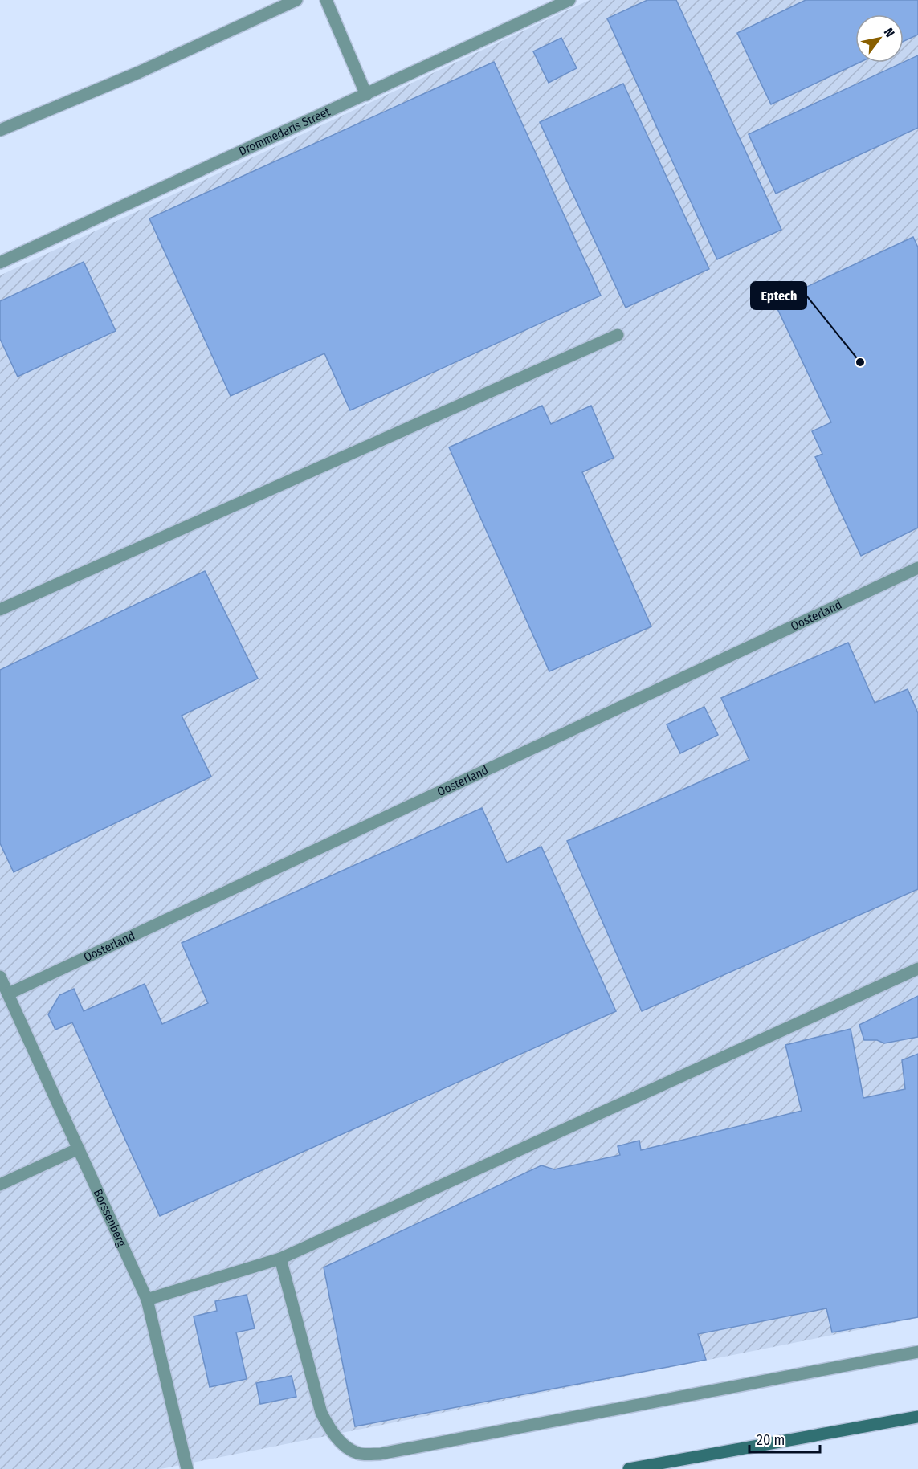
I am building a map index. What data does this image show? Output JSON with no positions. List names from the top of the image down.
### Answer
{
  "streets": {
    "street": ["Drommedaris Street", "Oosterland", "Borssenberg"]
  },
  "crossings": [
    ["Oosterland", "Borssenberg"]
  ],
  "places": ["Eptech"],
  "scale_bar": "20 m",
  "north": "top right"
}
